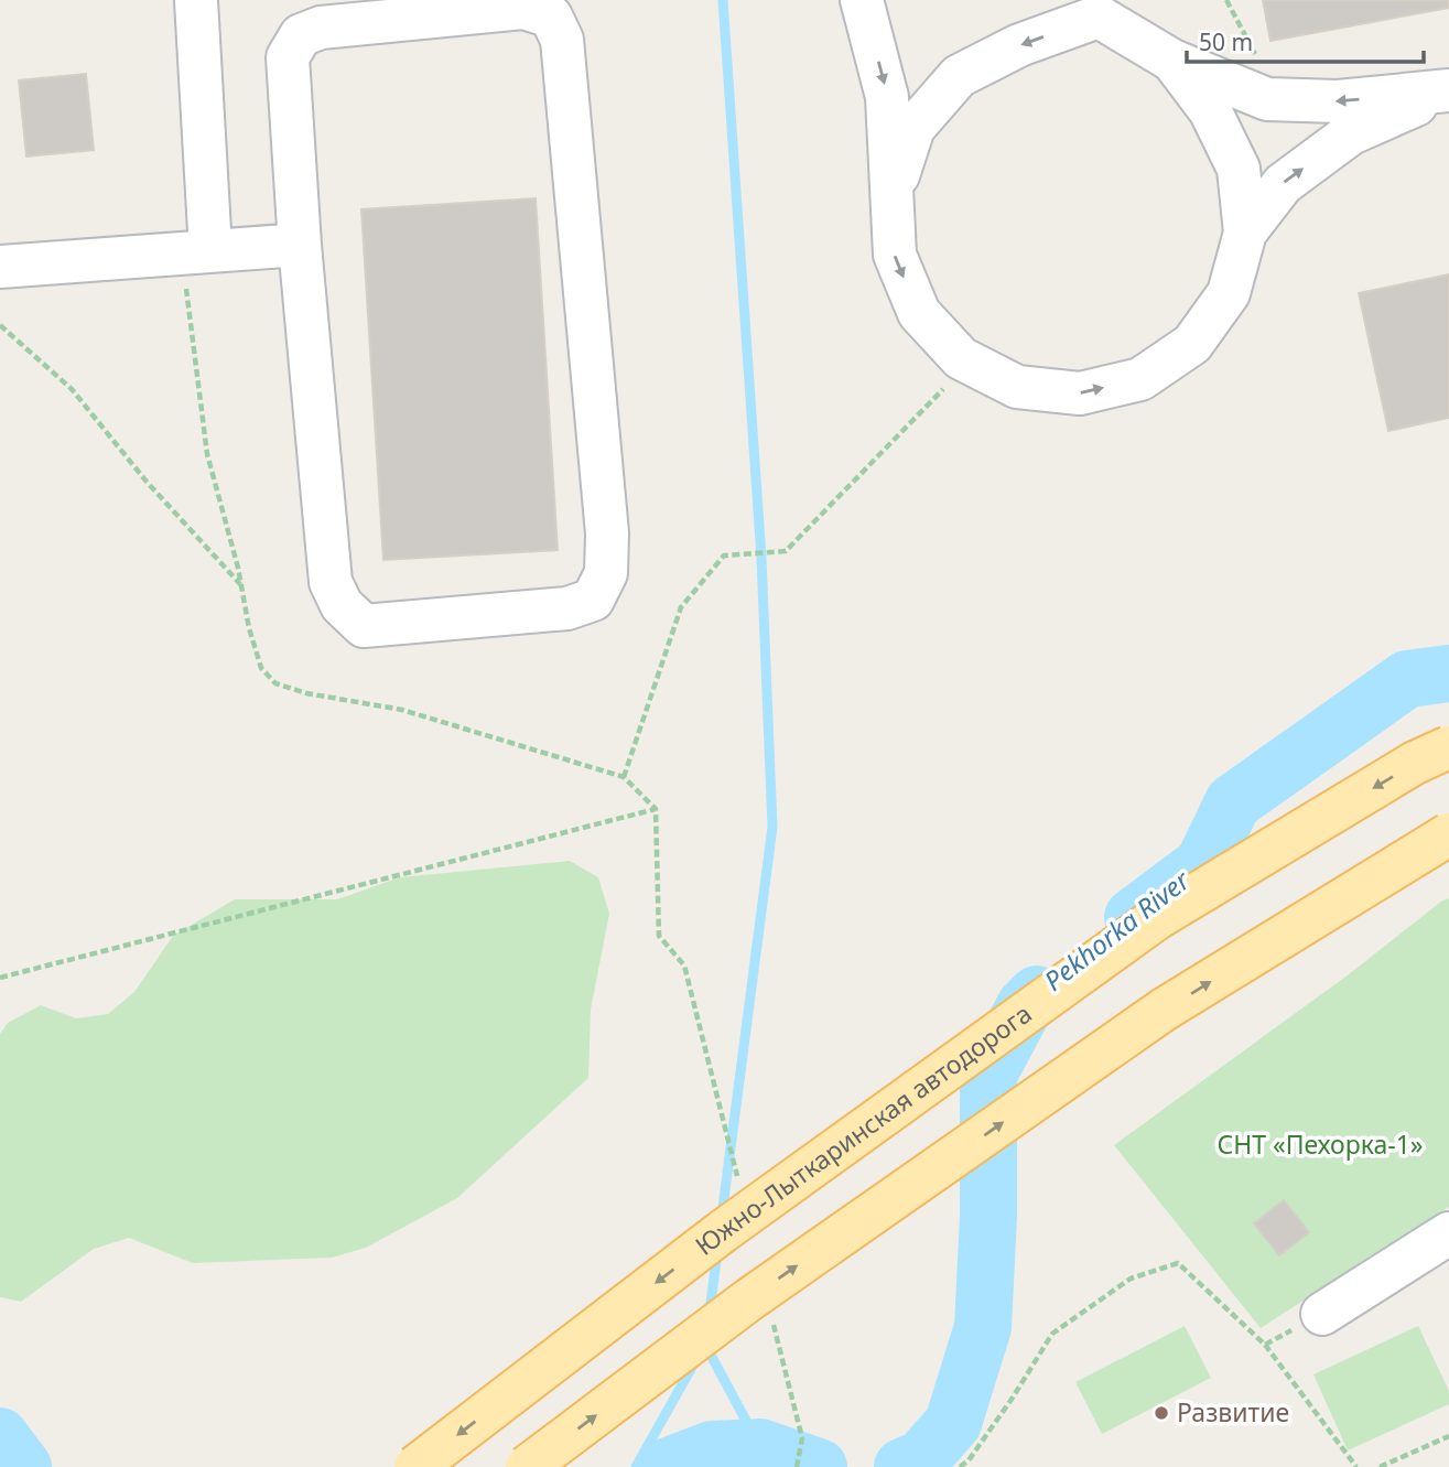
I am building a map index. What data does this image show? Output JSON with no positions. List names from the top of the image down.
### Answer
{
  "streets": {
    "main road": ["Южно-Лыткаринская автодорога"]
  },
  "water": ["Pekhorka River"],
  "parks": ["СНТ «Пехорка-1»"],
  "places": ["Развитие"],
  "scale_bar": "50 m"
}
